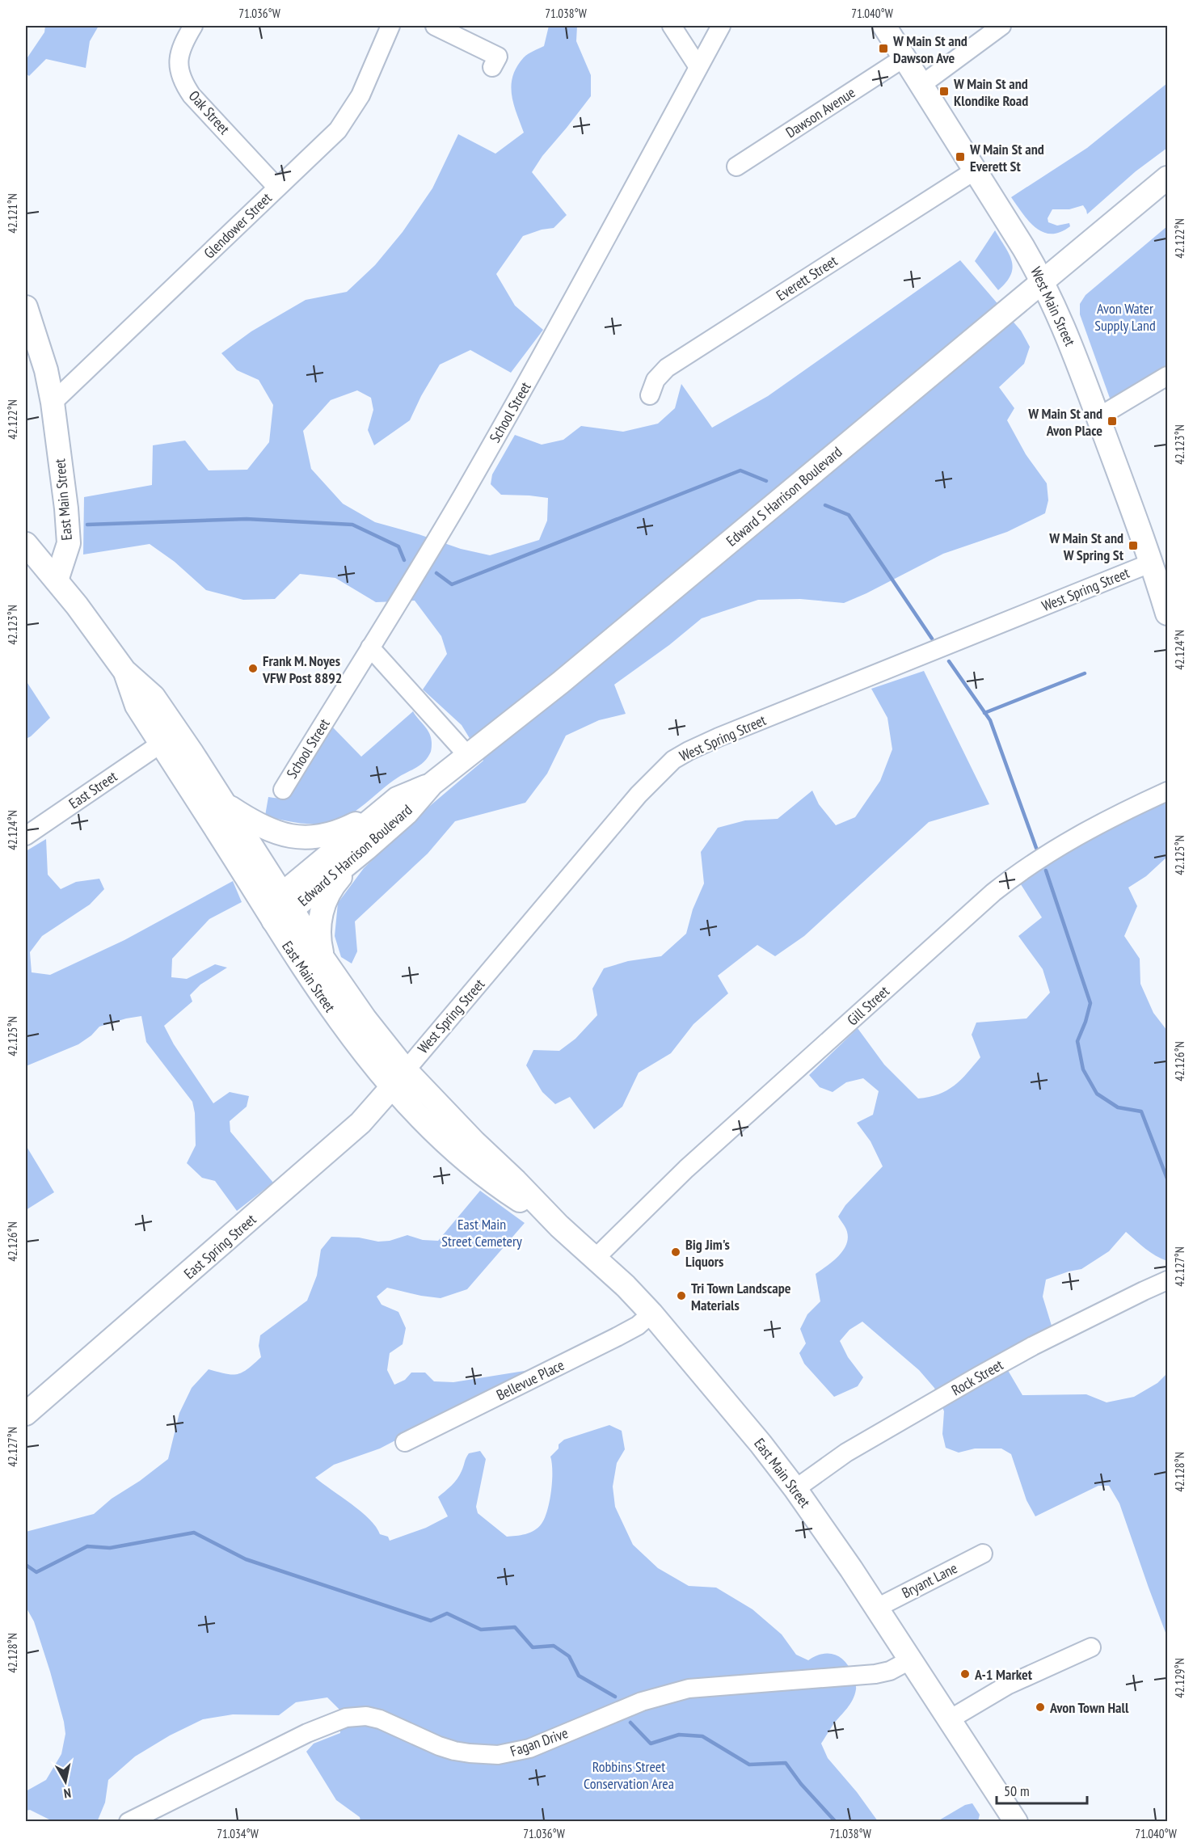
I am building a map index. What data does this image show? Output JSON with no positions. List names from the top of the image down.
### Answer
{
  "streets": {
    "main road": [
      "West Main Street",
      "Edward S Harrison Boulevard",
      "East Main Street",
      "East Spring Street"
    ],
    "street": [
      "Oak Street",
      "Dawson Avenue",
      "Glendower Street",
      "Everett Street",
      "School Street",
      "West Spring Street",
      "East Street",
      "Gill Street",
      "Rock Street",
      "Bellevue Place",
      "Bryant Lane",
      "Fagan Drive"
    ]
  },
  "crossings": [
    ["Oak Street", "Glendower Street"],
    ["Dawson Avenue", "West Main Street"],
    ["Glendower Street", "East Main Street"],
    ["Everett Street", "West Main Street"],
    ["West Main Street", "Edward S Harrison Boulevard"],
    ["West Main Street", "West Spring Street"],
    ["Edward S Harrison Boulevard", "East Main Street"],
    ["East Main Street", "West Spring Street"],
    ["East Main Street", "East Street"],
    ["East Main Street", "Gill Street"],
    ["East Main Street", "East Spring Street"],
    ["East Main Street", "Rock Street"],
    ["East Main Street", "Bellevue Place"],
    ["East Main Street", "Bryant Lane"],
    ["East Main Street", "Fagan Drive"],
    ["West Spring Street", "East Spring Street"]
  ],
  "parks": ["Avon Water Supply Land", "East Main Street Cemetery", "Robbins Street Conservation Area"],
  "places": {
    "transit": [
      "W Main St and Dawson Ave",
      "W Main St and Klondike Road",
      "W Main St and Everett St",
      "W Main St and Avon Place",
      "W Main St and W Spring St"
    ],
    "other": [
      "Frank M. Noyes VFW Post 8892",
      "Big Jim's Liquors",
      "Tri Town Landscape Materials",
      "A-1 Market",
      "Avon Town Hall"
    ]
  },
  "scale_bar": "50 m",
  "north": "bottom",
  "coordinates": [
    "71.036°W",
    "71.038°W",
    "71.040°W",
    "42.121°N",
    "42.122°N",
    "42.123°N",
    "42.124°N",
    "42.125°N",
    "42.126°N",
    "42.127°N",
    "42.128°N",
    "42.129°N",
    "71.034°W"
  ]
}
